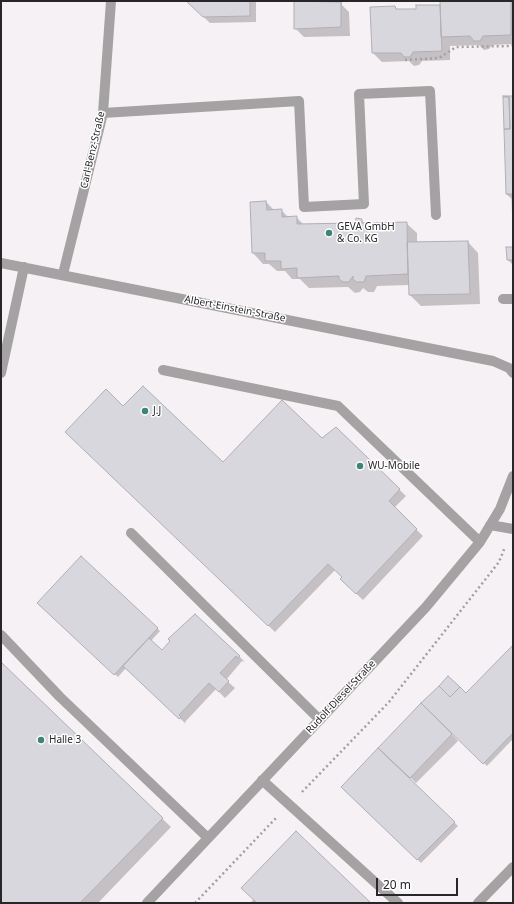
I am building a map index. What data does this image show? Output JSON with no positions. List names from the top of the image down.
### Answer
{
  "streets": {
    "street": ["Carl-Benz-Straße", "Albert-Einstein-Straße", "Rudolf-Diesel-Straße"]
  },
  "crossings": [
    ["Carl-Benz-Straße", "Albert-Einstein-Straße"]
  ],
  "places": [
    "GEVA GmbH & Co. KG",
    "J.J",
    "WU-Mobile",
    "Halle 3"
  ],
  "scale_bar": "20 m"
}
